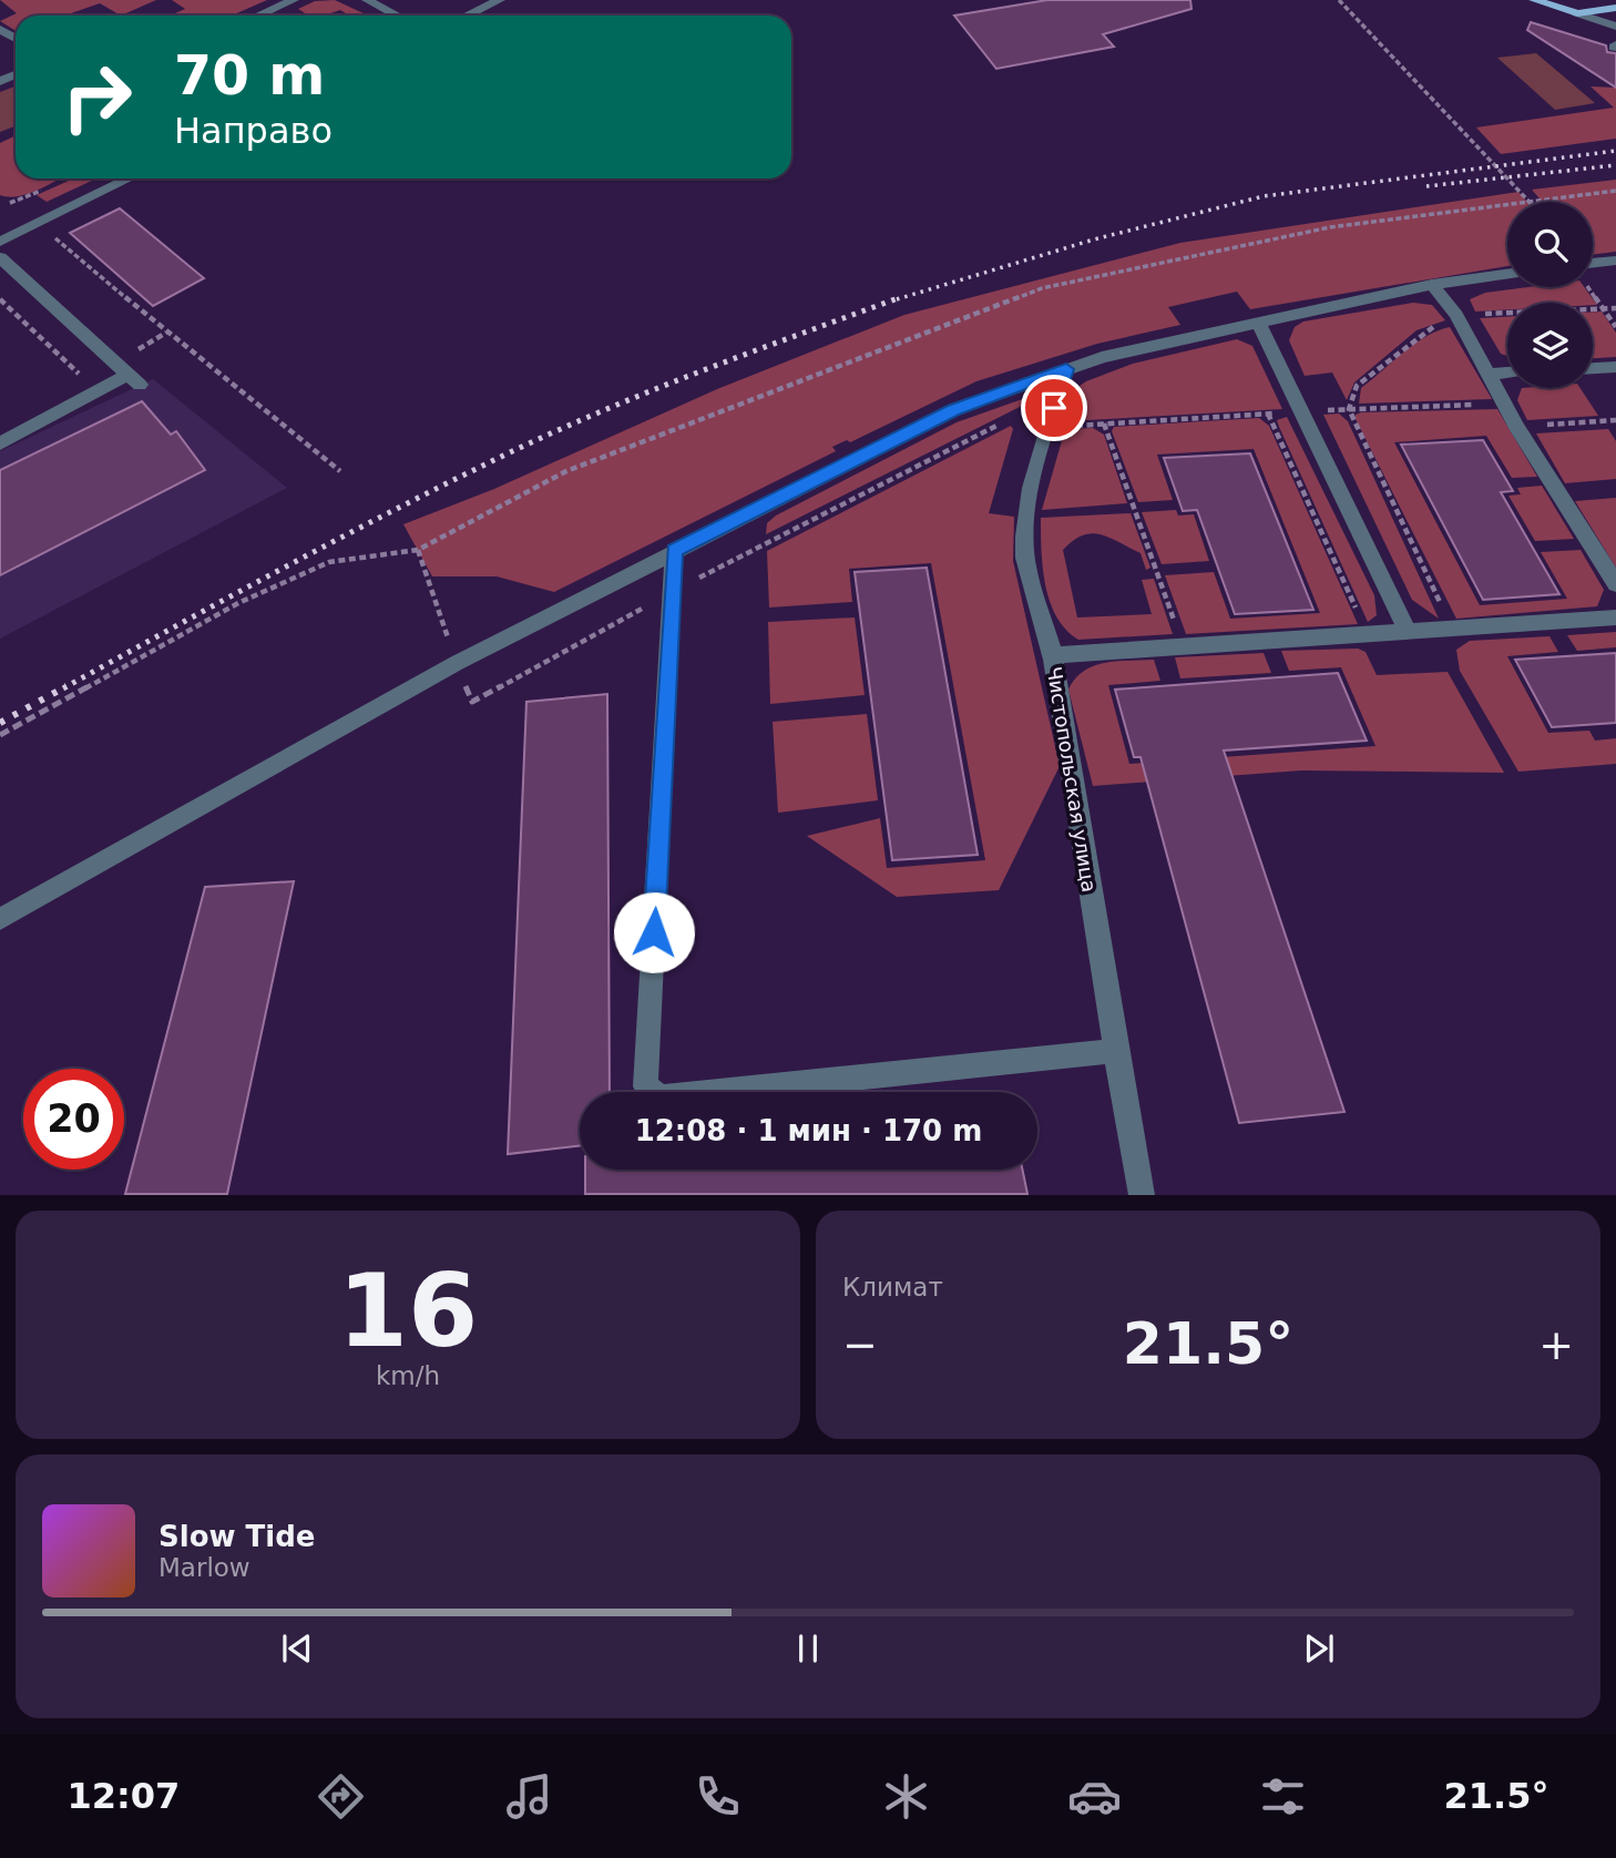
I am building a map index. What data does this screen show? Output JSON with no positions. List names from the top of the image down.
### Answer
{
  "streets": {
    "street": ["Чистопольская улица"]
  },
  "page": {
    "turn": ["70 m", "Направо"],
    "limit": "20",
    "trip": "12:08 · 1 мин · 170 m",
    "tile": [
      ["16", "km/h"],
      "Климат"
    ],
    "heat": ["−", "21.5°", "+"],
    "song": ["Slow Tide", "Marlow"],
    "tabs": ["12:07", "21.5°"]
  }
}
